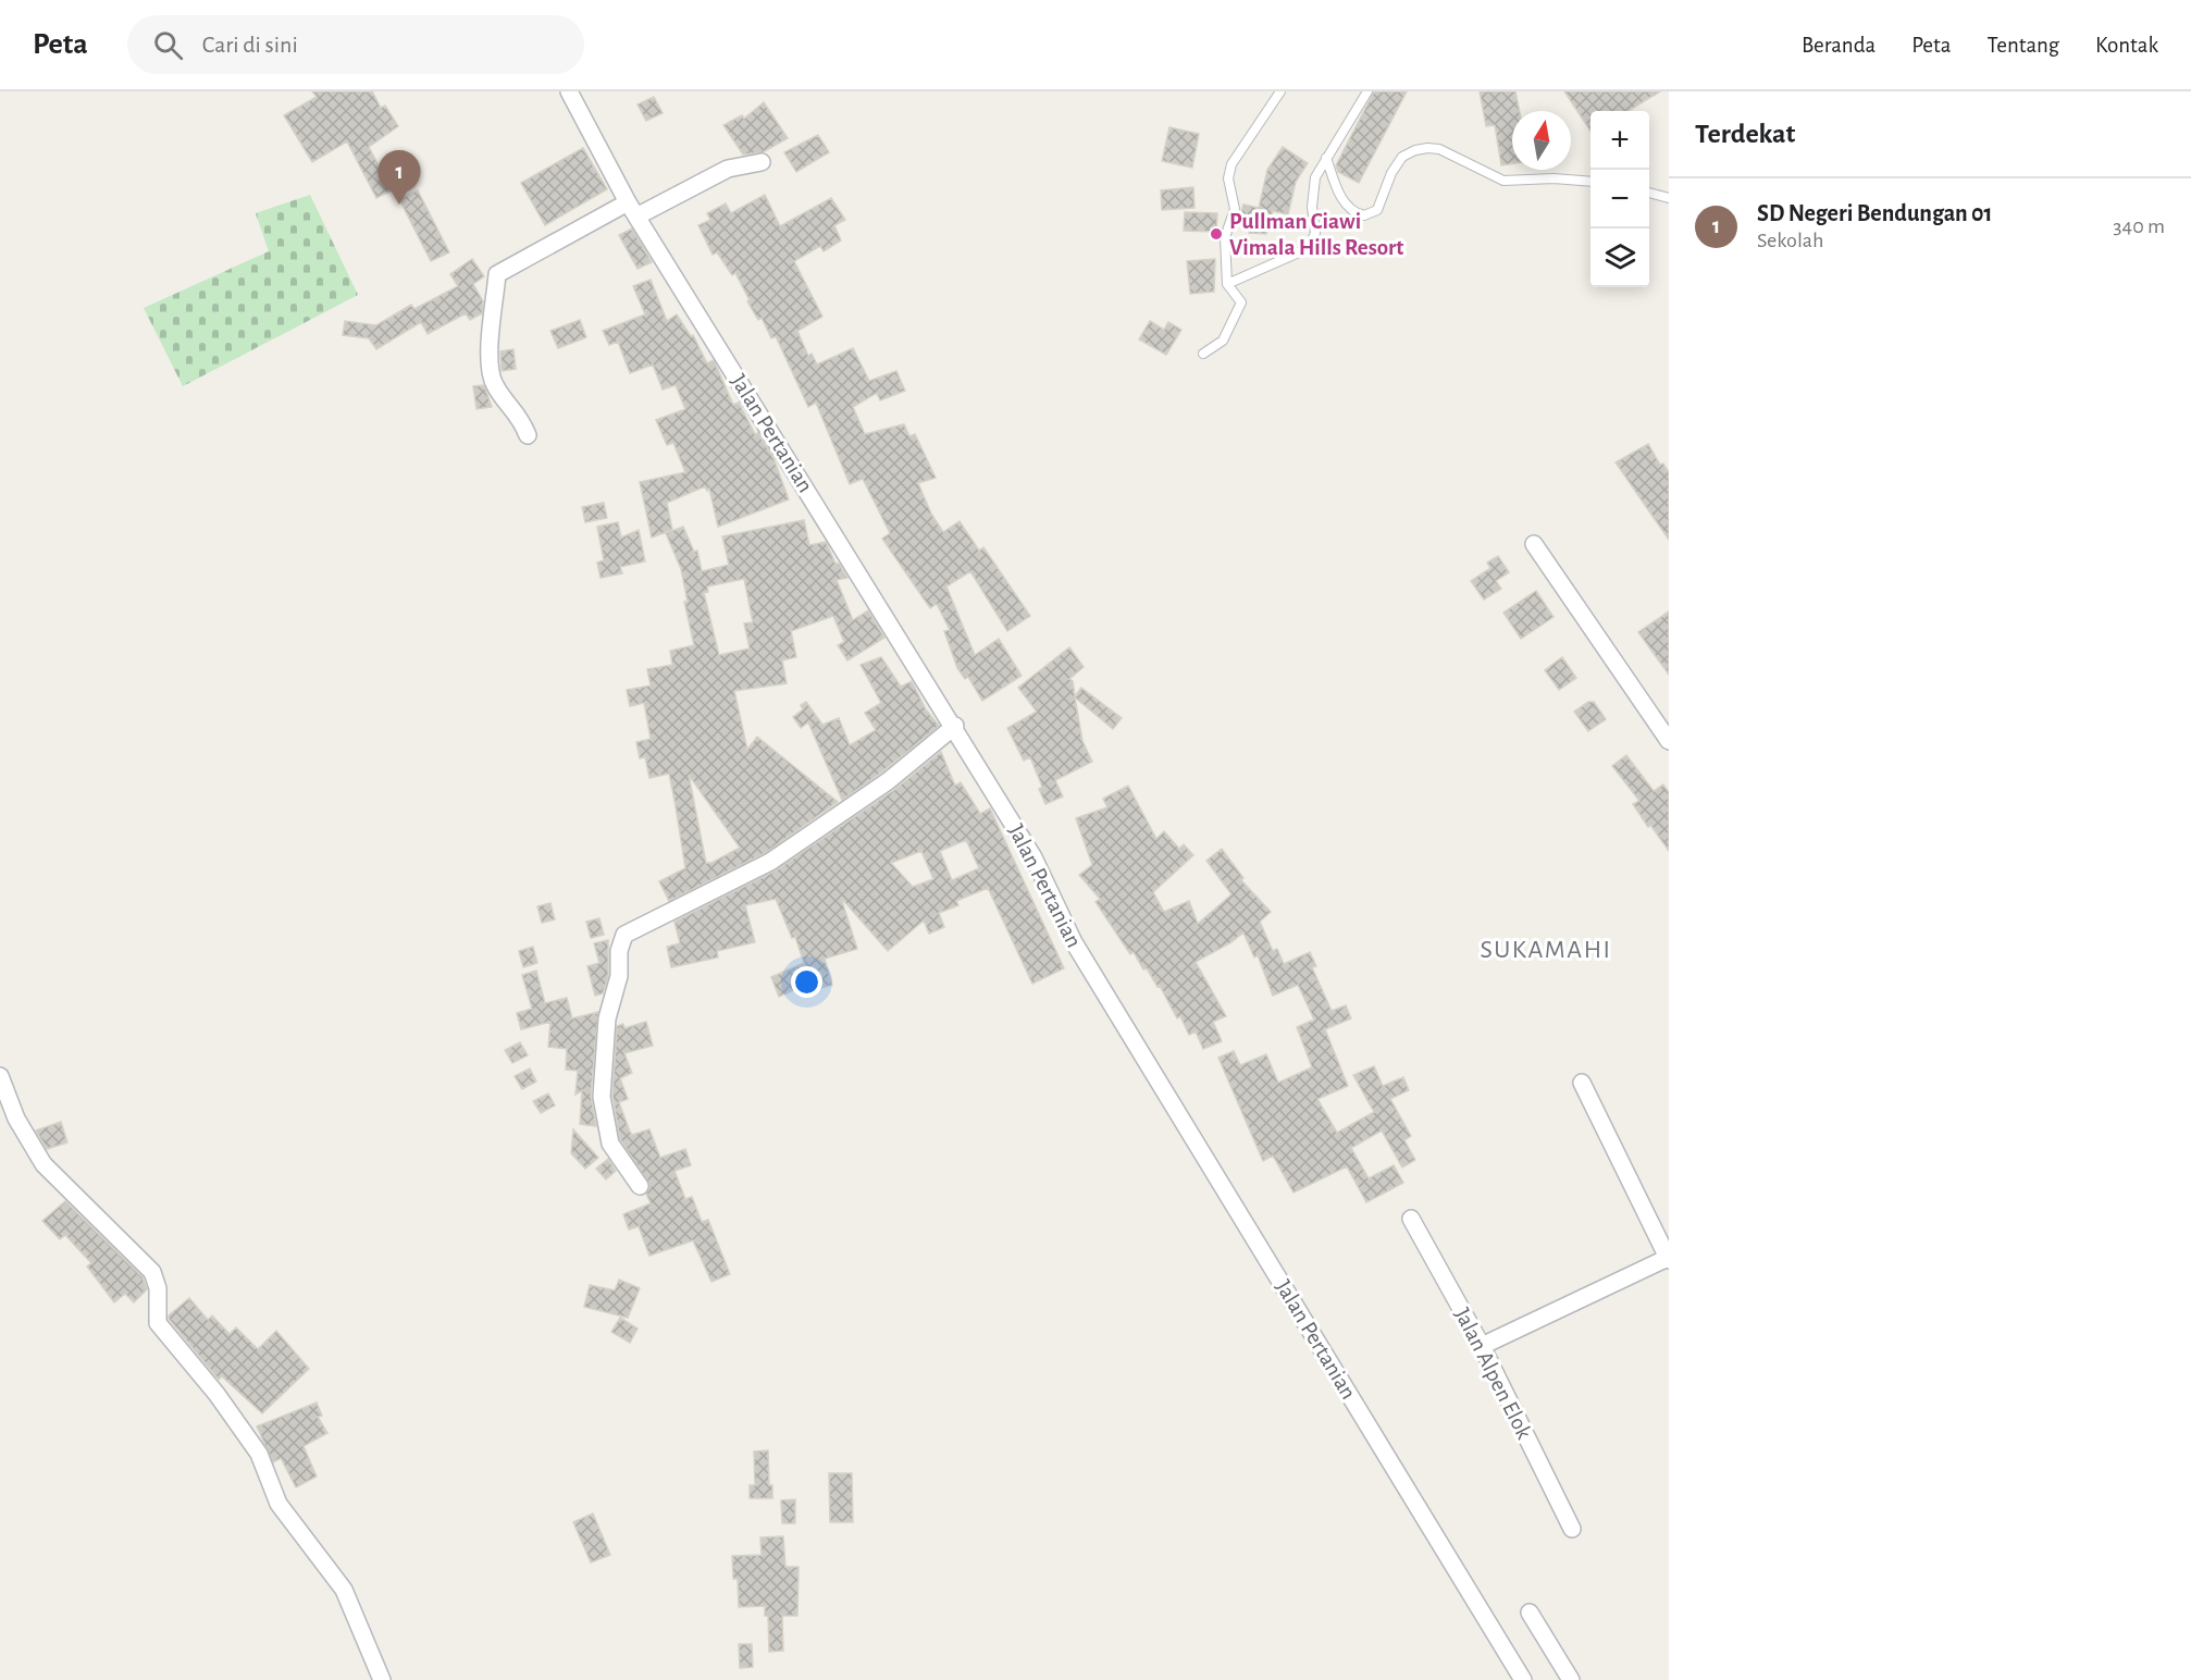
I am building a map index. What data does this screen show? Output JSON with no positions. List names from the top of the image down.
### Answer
{
  "streets": {
    "street": ["Jalan Pertanian", "Jalan Alpen Elok"]
  },
  "districts": ["SUKAMAHI"],
  "places": ["Pullman Ciawi Vimala Hills Resort"],
  "north": "top",
  "page": {
    "header": "Peta",
    "search": "Cari di sini",
    "nav": [
      "Beranda",
      "Peta",
      "Tentang",
      "Kontak"
    ],
    "heading": "Terdekat",
    "map_buttons": ["+", "−"],
    "pins": "1",
    "list": [
      {
        "mark": "1",
        "name": "SD Negeri Bendungan 01",
        "note": "Sekolah",
        "value": "340 m"
      }
    ]
  }
}
